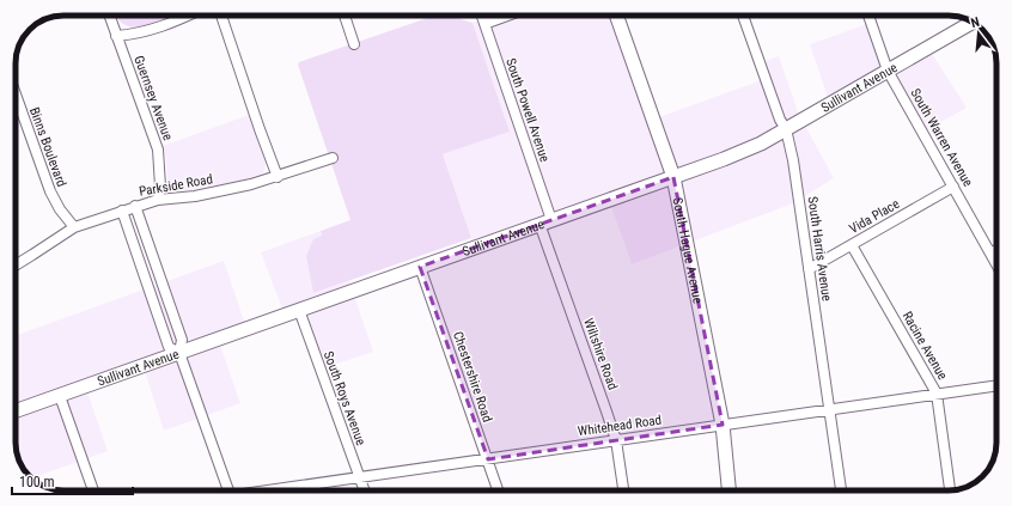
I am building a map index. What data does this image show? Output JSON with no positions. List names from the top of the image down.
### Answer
{
  "streets": {
    "main road": ["Sullivant Avenue", "South Hague Avenue"],
    "street": [
      "Guernsey Avenue",
      "South Powell Avenue",
      "South Warren Avenue",
      "Binns Boulevard",
      "Parkside Road",
      "Vida Place",
      "South Harris Avenue",
      "Racine Avenue",
      "Wiltshire Road",
      "Chestershire Road",
      "South Roys Avenue",
      "Whitehead Road"
    ]
  },
  "crossings": [
    ["Sullivant Avenue", "South Powell Avenue"],
    ["Sullivant Avenue", "South Warren Avenue"],
    ["Sullivant Avenue", "South Harris Avenue"],
    ["Sullivant Avenue", "South Hague Avenue"],
    ["Sullivant Avenue", "Wiltshire Road"],
    ["Sullivant Avenue", "Chestershire Road"],
    ["Sullivant Avenue", "South Roys Avenue"],
    ["Guernsey Avenue", "Parkside Road"],
    ["South Powell Avenue", "Wiltshire Road"],
    ["South Warren Avenue", "Vida Place"],
    ["Binns Boulevard", "Parkside Road"],
    ["Vida Place", "South Harris Avenue"],
    ["Vida Place", "Racine Avenue"],
    ["South Harris Avenue", "Whitehead Road"],
    ["South Hague Avenue", "Whitehead Road"],
    ["Racine Avenue", "Whitehead Road"],
    ["Wiltshire Road", "Whitehead Road"],
    ["Chestershire Road", "Whitehead Road"],
    ["South Roys Avenue", "Whitehead Road"]
  ],
  "scale_bar": "100 m",
  "north": "top"
}
